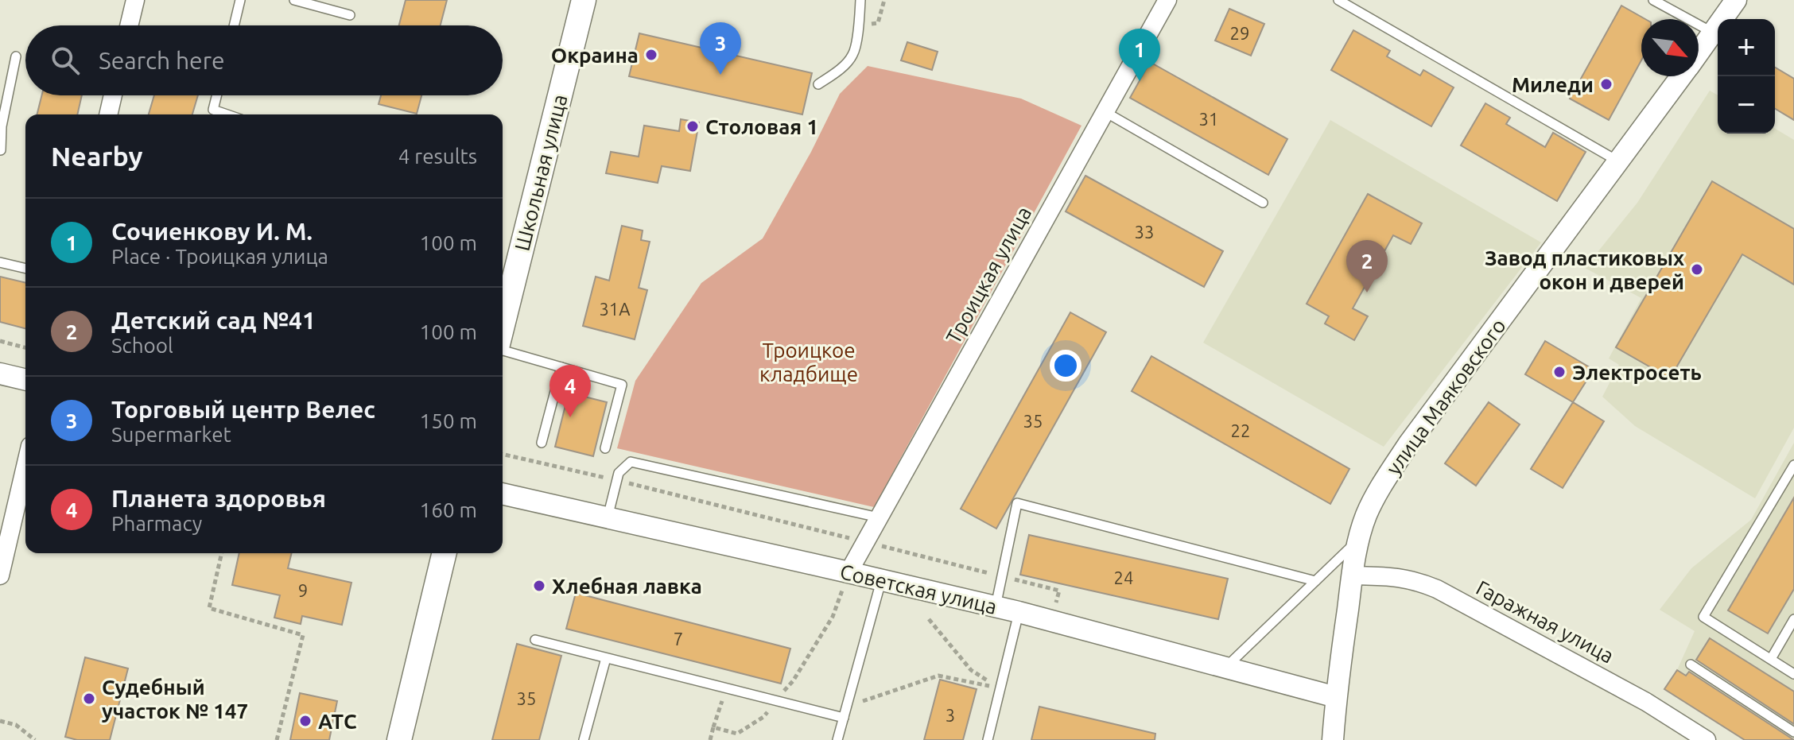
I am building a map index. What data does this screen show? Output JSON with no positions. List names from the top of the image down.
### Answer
{
  "streets": {
    "main road": ["Школьная улица"],
    "street": [
      "Троицкая улица",
      "улица Маяковского",
      "Советская улица",
      "Гаражная улица"
    ]
  },
  "crossings": [
    ["Троицкая улица", "Советская улица"],
    ["улица Маяковского", "Советская улица"],
    ["улица Маяковского", "Гаражная улица"]
  ],
  "parks": ["Троицкое кладбище"],
  "places": [
    "Окраина",
    "Миледи",
    "Столовая 1",
    "Завод пластиковых окон и дверей",
    "Электросеть",
    "Хлебная лавка",
    "Судебный участок № 147",
    "АТС"
  ],
  "house_numbers": [
    "29",
    "31",
    "33",
    "31А",
    "35",
    "22",
    "24",
    "9",
    "7",
    "35",
    "3"
  ],
  "north": "bottom right",
  "page": {
    "map_buttons": ["+", "−"],
    "pins": [
      "3",
      "1",
      "2",
      "4"
    ],
    "search": "Search here",
    "heading": ["Nearby", "4 results"],
    "list": [
      {
        "mark": "1",
        "name": "Сочиенкову И. М.",
        "note": "Place · Троицкая улица",
        "value": "100 m"
      },
      {
        "mark": "2",
        "name": "Детский сад №41",
        "note": "School",
        "value": "100 m"
      },
      {
        "mark": "3",
        "name": "Торговый центр Велес",
        "note": "Supermarket",
        "value": "150 m"
      },
      {
        "mark": "4",
        "name": "Планета здоровья",
        "note": "Pharmacy",
        "value": "160 m"
      }
    ]
  }
}
